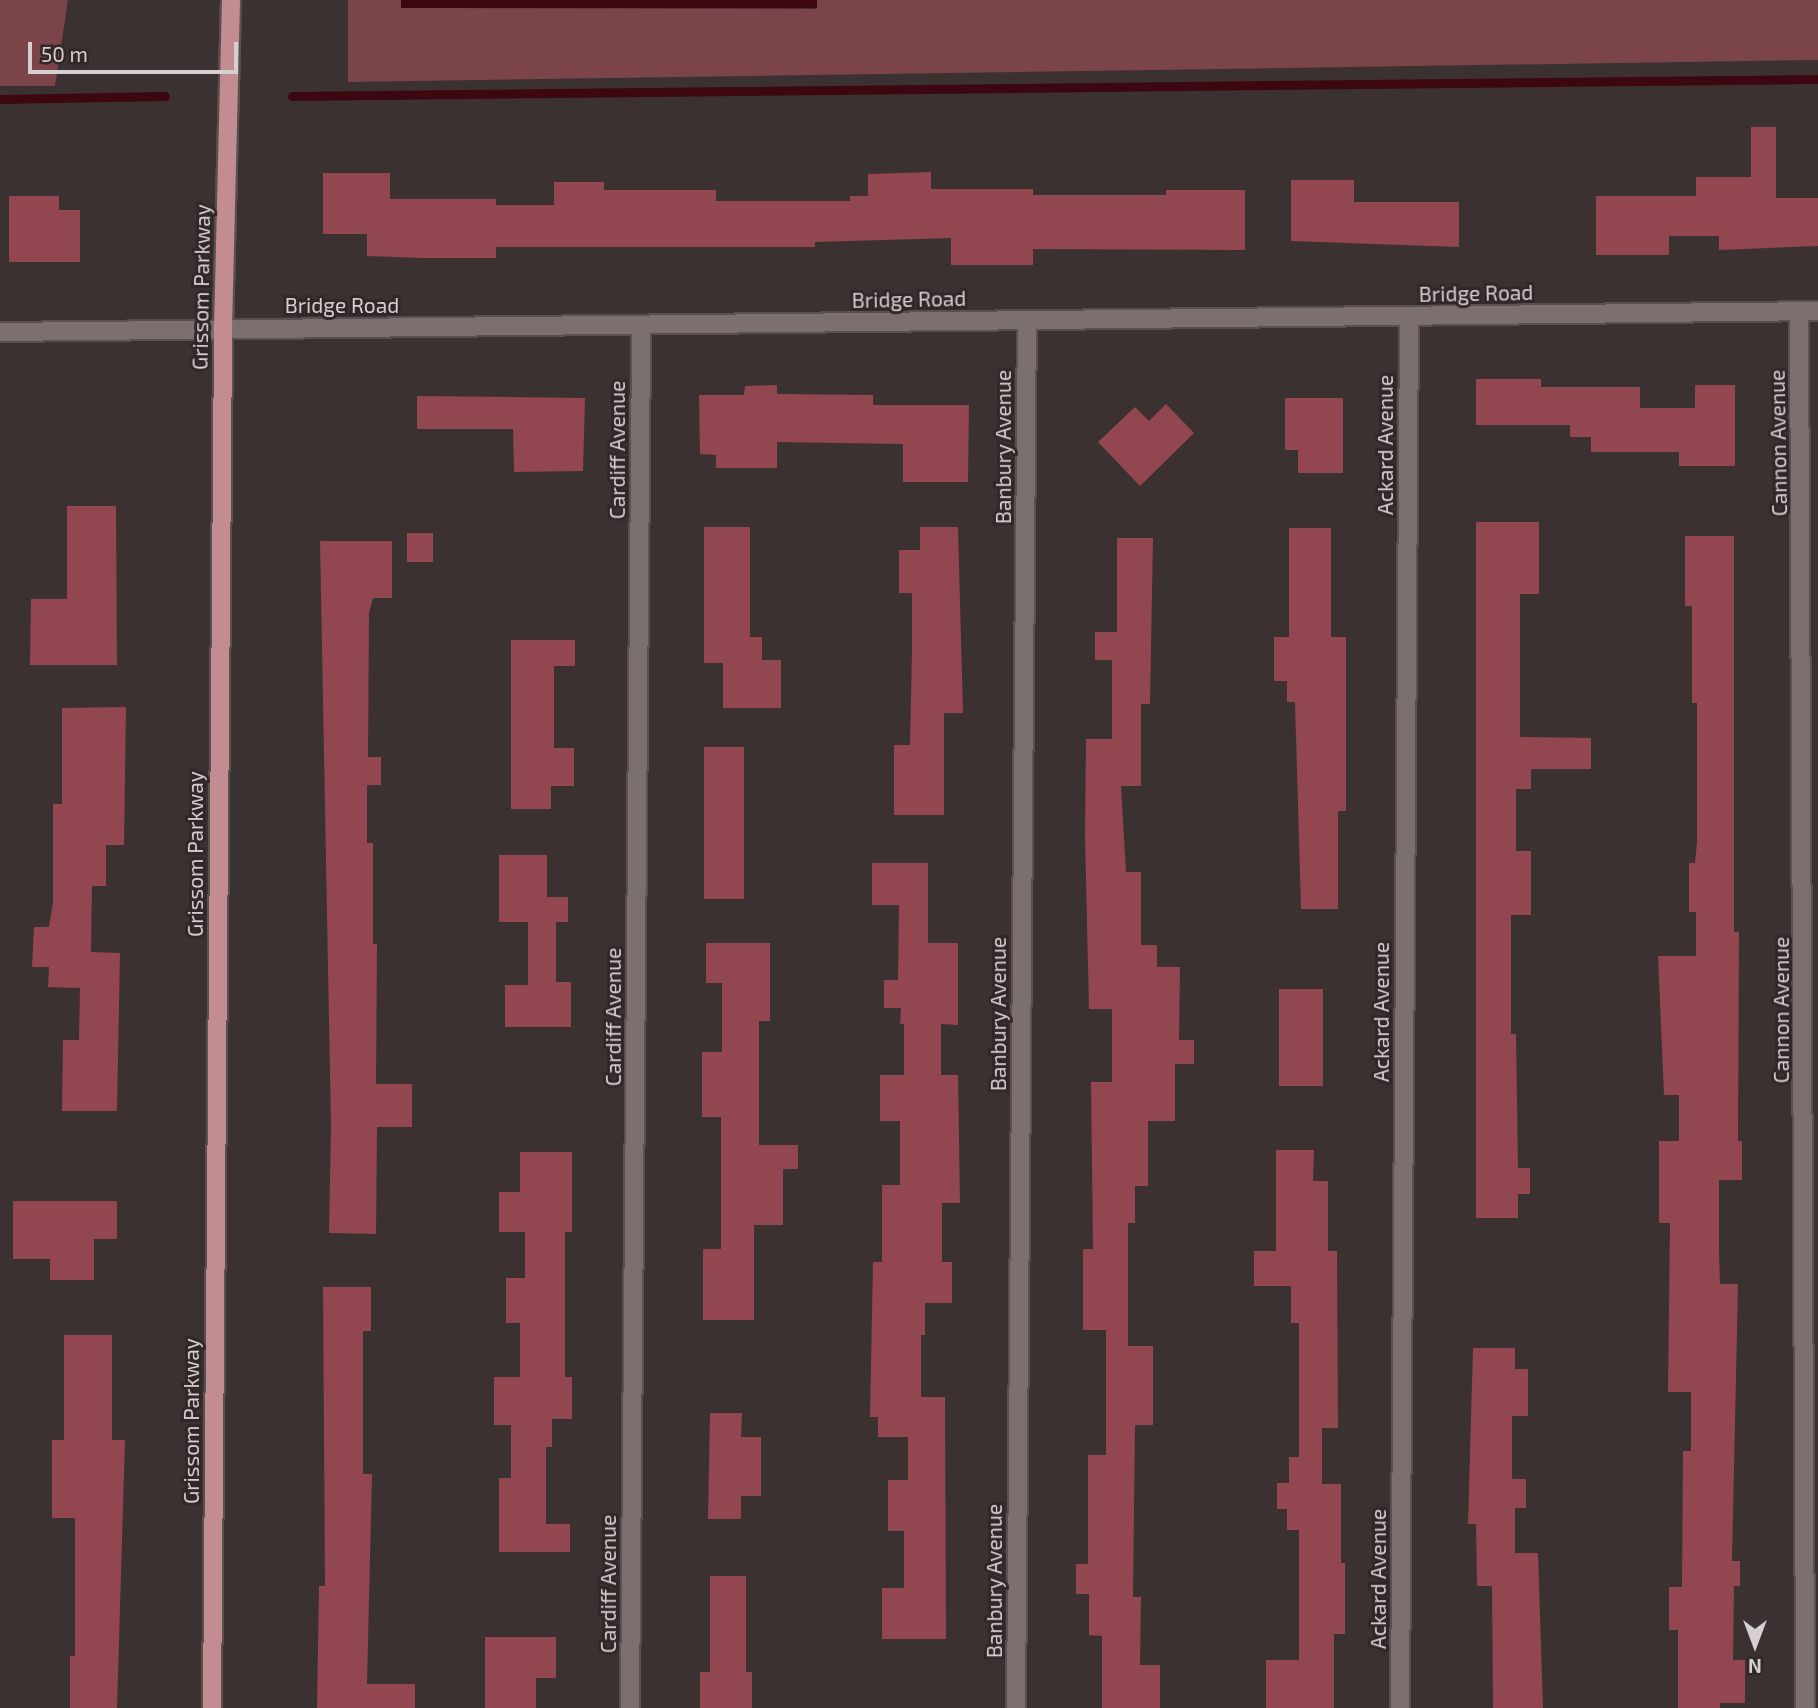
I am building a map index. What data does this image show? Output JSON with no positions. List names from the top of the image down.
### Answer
{
  "streets": {
    "main road": ["Grissom Parkway"],
    "street": [
      "Bridge Road",
      "Cannon Avenue",
      "Ackard Avenue",
      "Banbury Avenue",
      "Cardiff Avenue"
    ]
  },
  "crossings": [
    ["Grissom Parkway", "Bridge Road"],
    ["Bridge Road", "Cannon Avenue"],
    ["Bridge Road", "Ackard Avenue"],
    ["Bridge Road", "Banbury Avenue"],
    ["Bridge Road", "Cardiff Avenue"]
  ],
  "scale_bar": "50 m",
  "north": "bottom"
}
